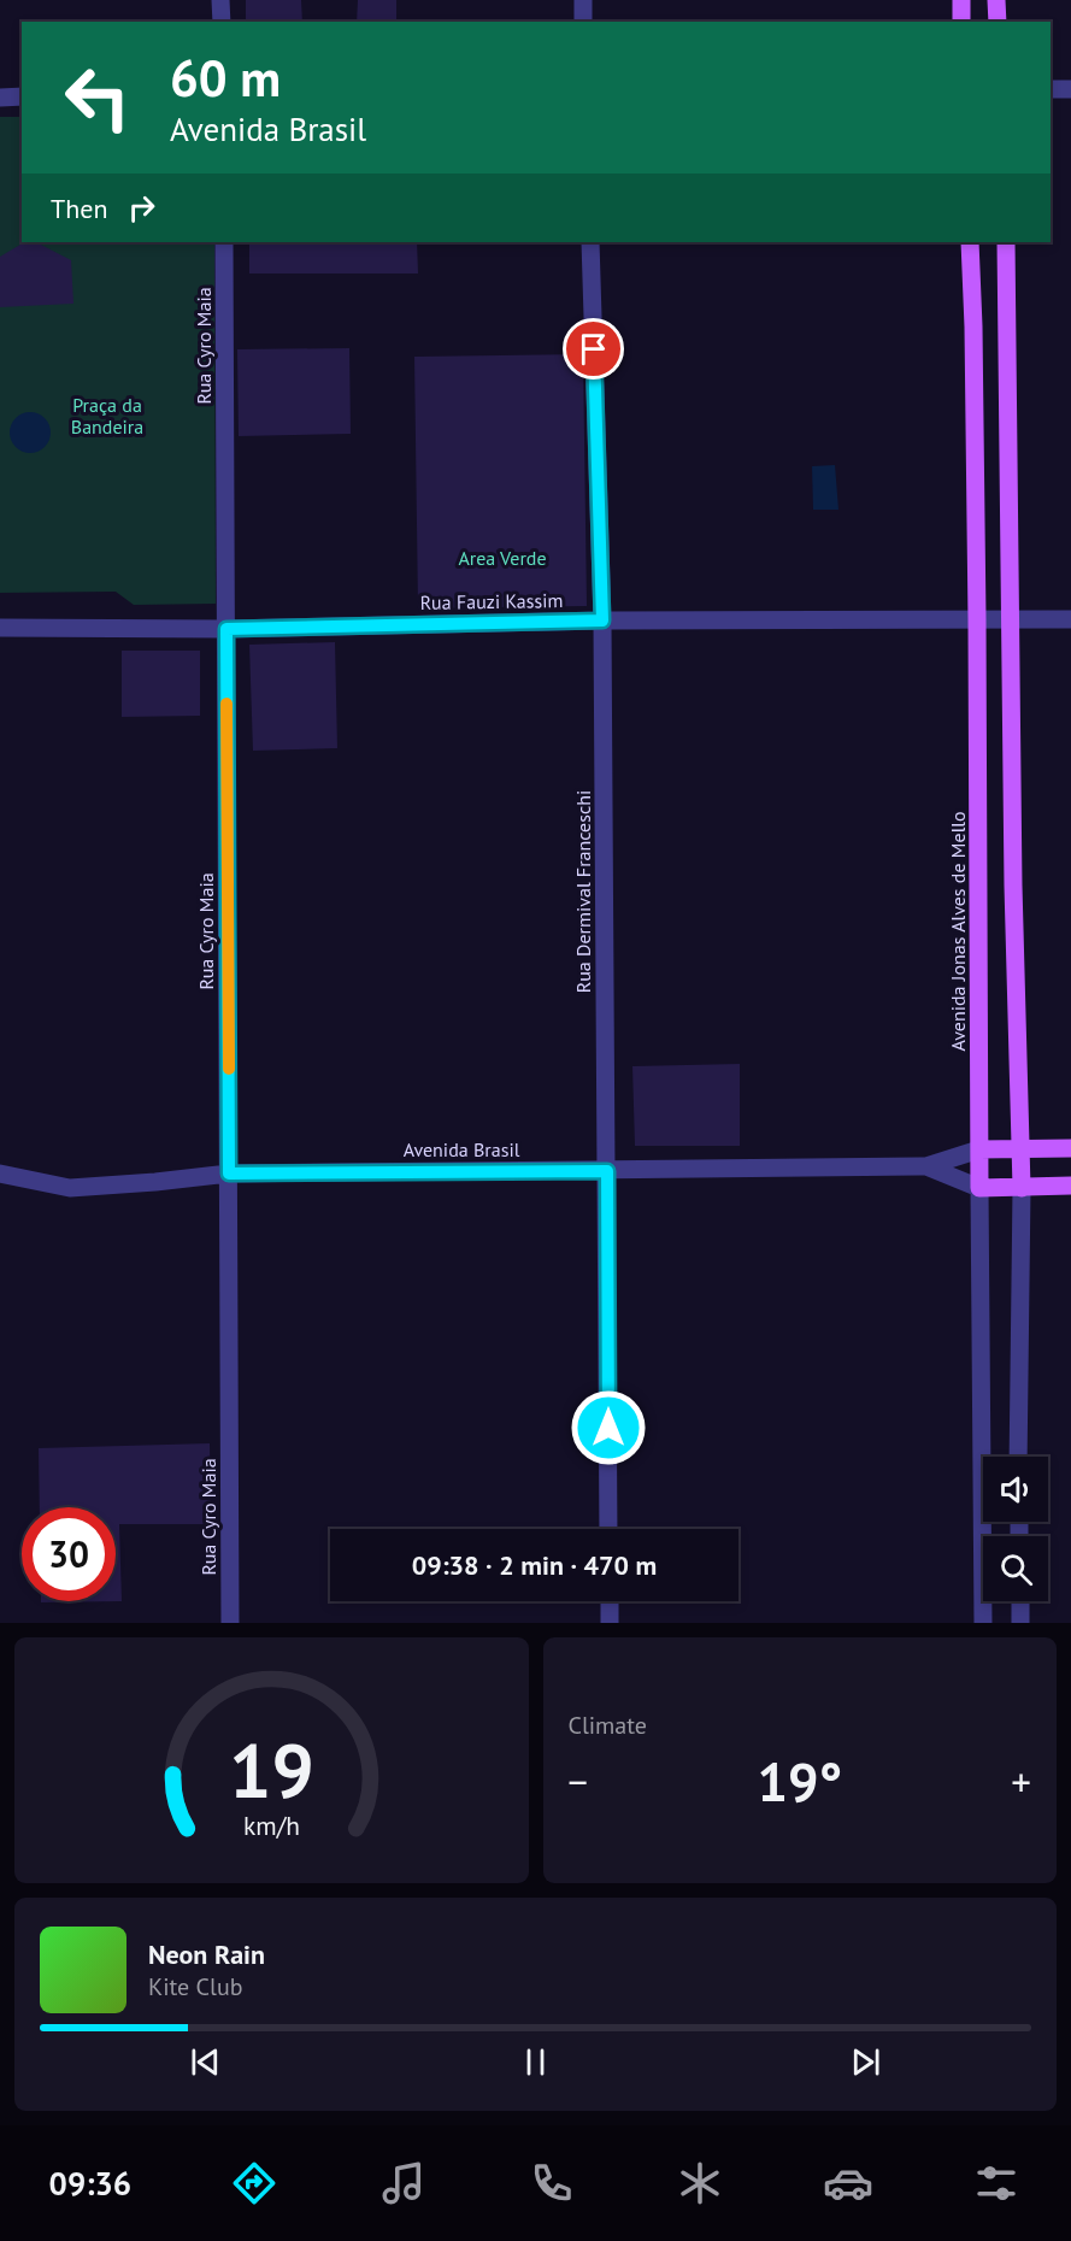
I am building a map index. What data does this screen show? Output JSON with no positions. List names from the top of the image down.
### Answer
{
  "streets": {
    "main road": ["Avenida Jonas Alves de Mello", "Avenida Brasil"],
    "street": ["Rua Cyro Maia", "Rua Fauzi Kassim", "Rua Dermival Franceschi"]
  },
  "crossings": [
    ["Rua Cyro Maia", "Rua Fauzi Kassim"],
    ["Rua Cyro Maia", "Avenida Brasil"],
    ["Rua Fauzi Kassim", "Rua Dermival Franceschi"],
    ["Rua Fauzi Kassim", "Avenida Jonas Alves de Mello"],
    ["Rua Dermival Franceschi", "Avenida Brasil"],
    ["Avenida Jonas Alves de Mello", "Avenida Brasil"]
  ],
  "parks": ["Praça da Bandeira", "Area Verde"],
  "page": {
    "turn": ["60 m", "Avenida Brasil"],
    "then": "Then",
    "limit": "30",
    "trip": "09:38 · 2 min · 470 m",
    "tile": "Climate",
    "heat": ["−", "19°", "+"],
    "song": ["Neon Rain", "Kite Club"],
    "tabs": "09:36",
    "gauge": ["19", "km/h"]
  }
}
